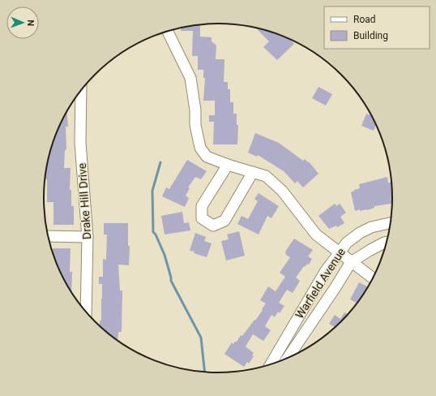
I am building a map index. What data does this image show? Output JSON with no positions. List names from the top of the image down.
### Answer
{
  "streets": {
    "street": ["Drake Hill Drive", "Warfield Avenue"]
  },
  "legend": ["Road", "Building"],
  "north": "right"
}
